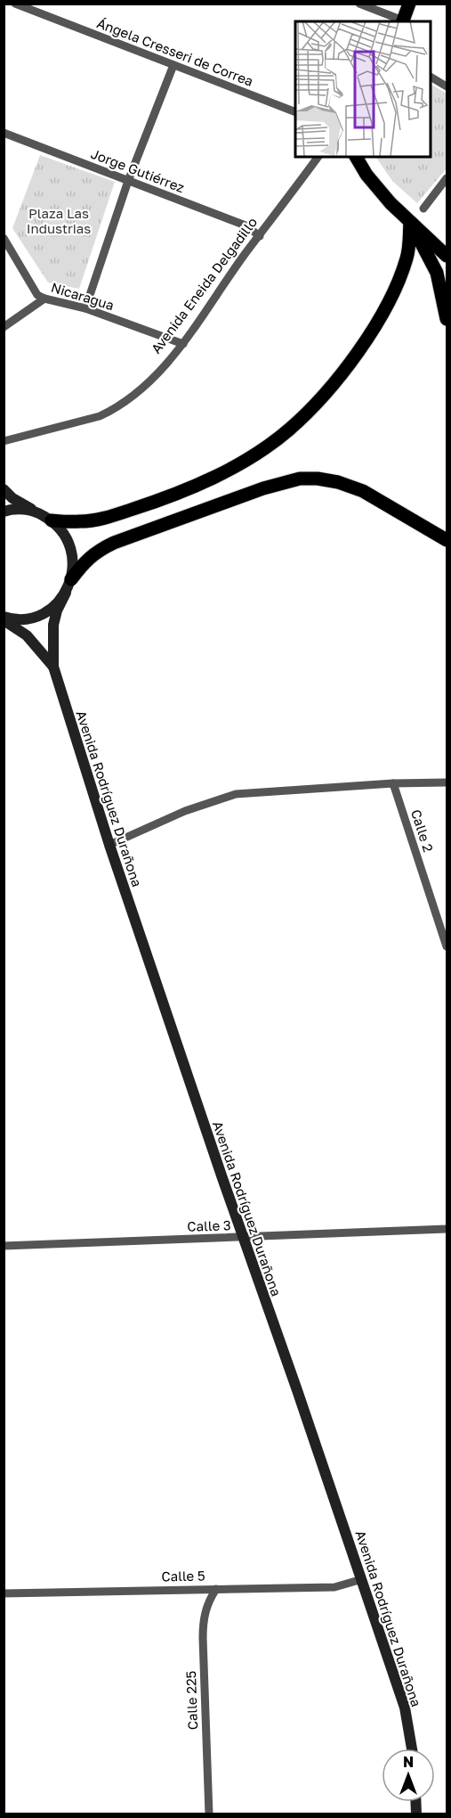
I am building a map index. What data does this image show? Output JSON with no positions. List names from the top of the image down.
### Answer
{
  "streets": {
    "main road": ["Avenida Rodríguez Durañona"],
    "street": [
      "Ángela Cresseri de Correa",
      "Jorge Gutiérrez",
      "Avenida Eneida Delgadillo",
      "Nicaragua",
      "Calle 2",
      "Calle 3",
      "Calle 5",
      "Calle 225"
    ]
  },
  "crossings": [
    ["Jorge Gutiérrez", "Avenida Eneida Delgadillo"],
    ["Avenida Eneida Delgadillo", "Nicaragua"],
    ["Avenida Rodríguez Durañona", "Calle 3"],
    ["Avenida Rodríguez Durañona", "Calle 5"],
    ["Calle 5", "Calle 225"]
  ],
  "parks": ["Plaza Las Industrias"],
  "north": "top"
}
